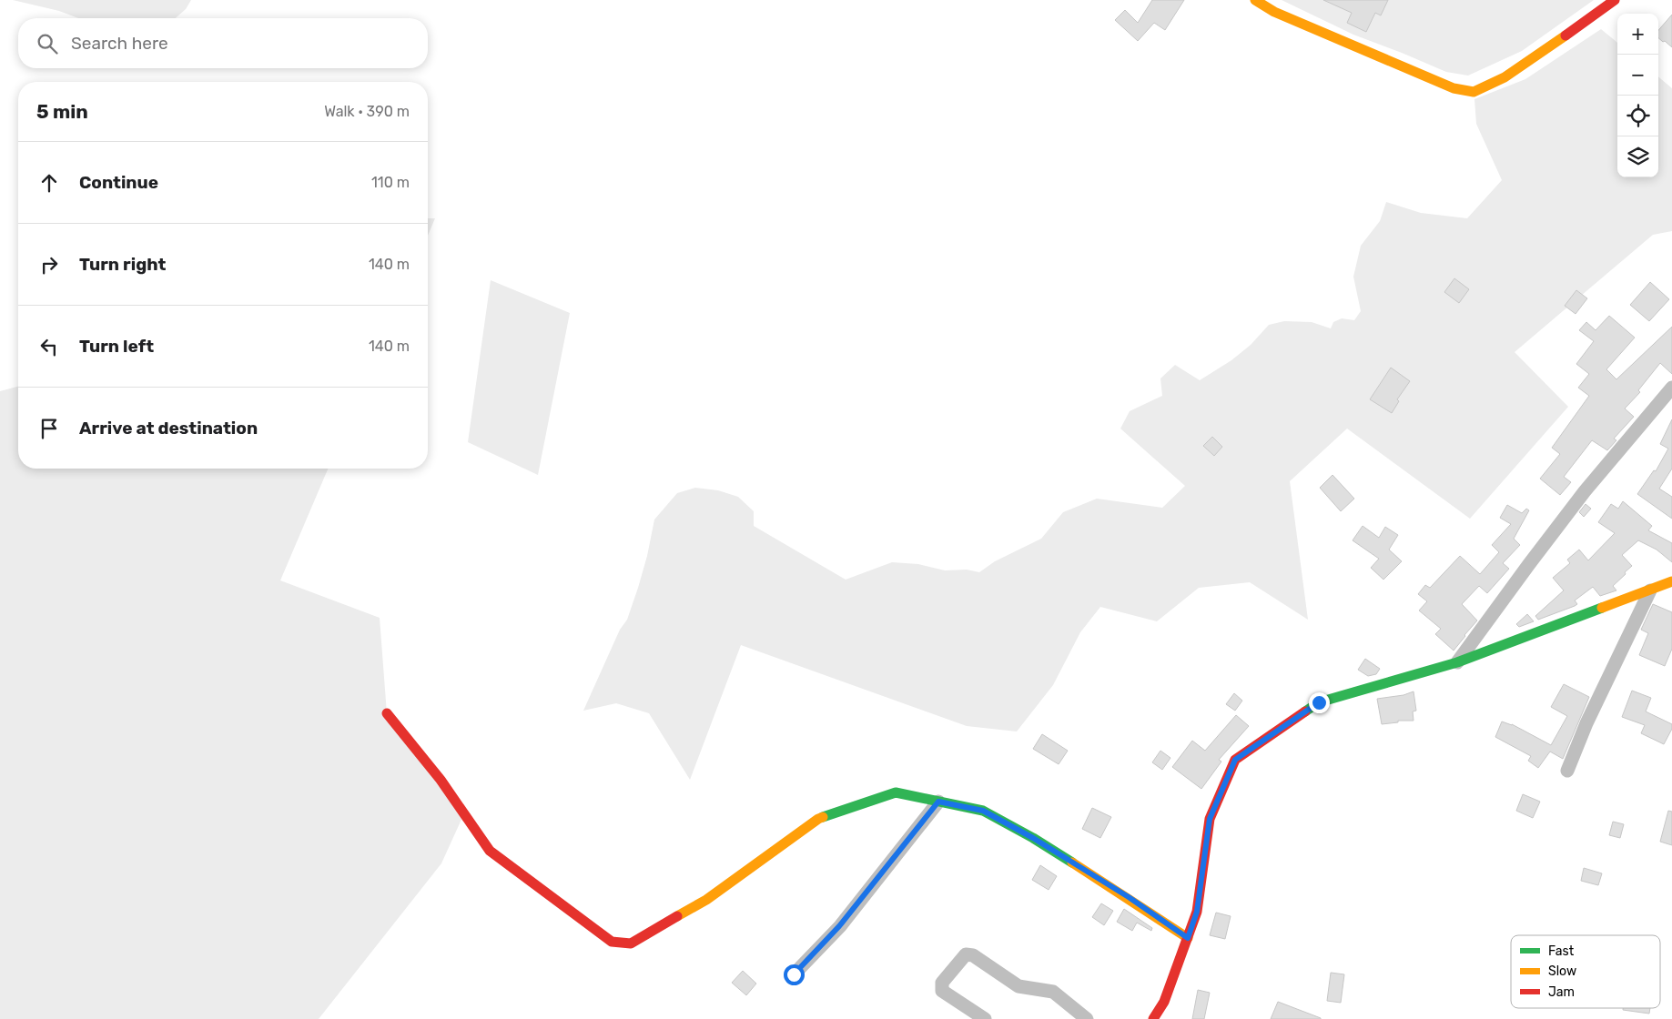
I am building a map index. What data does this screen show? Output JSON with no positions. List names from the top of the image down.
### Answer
{
  "legend": ["Fast", "Slow", "Jam"],
  "page": {
    "map_buttons": ["+", "−"],
    "search": "Search here",
    "heading": ["5 min", "Walk · 390 m"],
    "list": [
      ["Continue", "110 m"],
      ["Turn right", "140 m"],
      ["Turn left", "140 m"],
      "Arrive at destination"
    ]
  }
}
